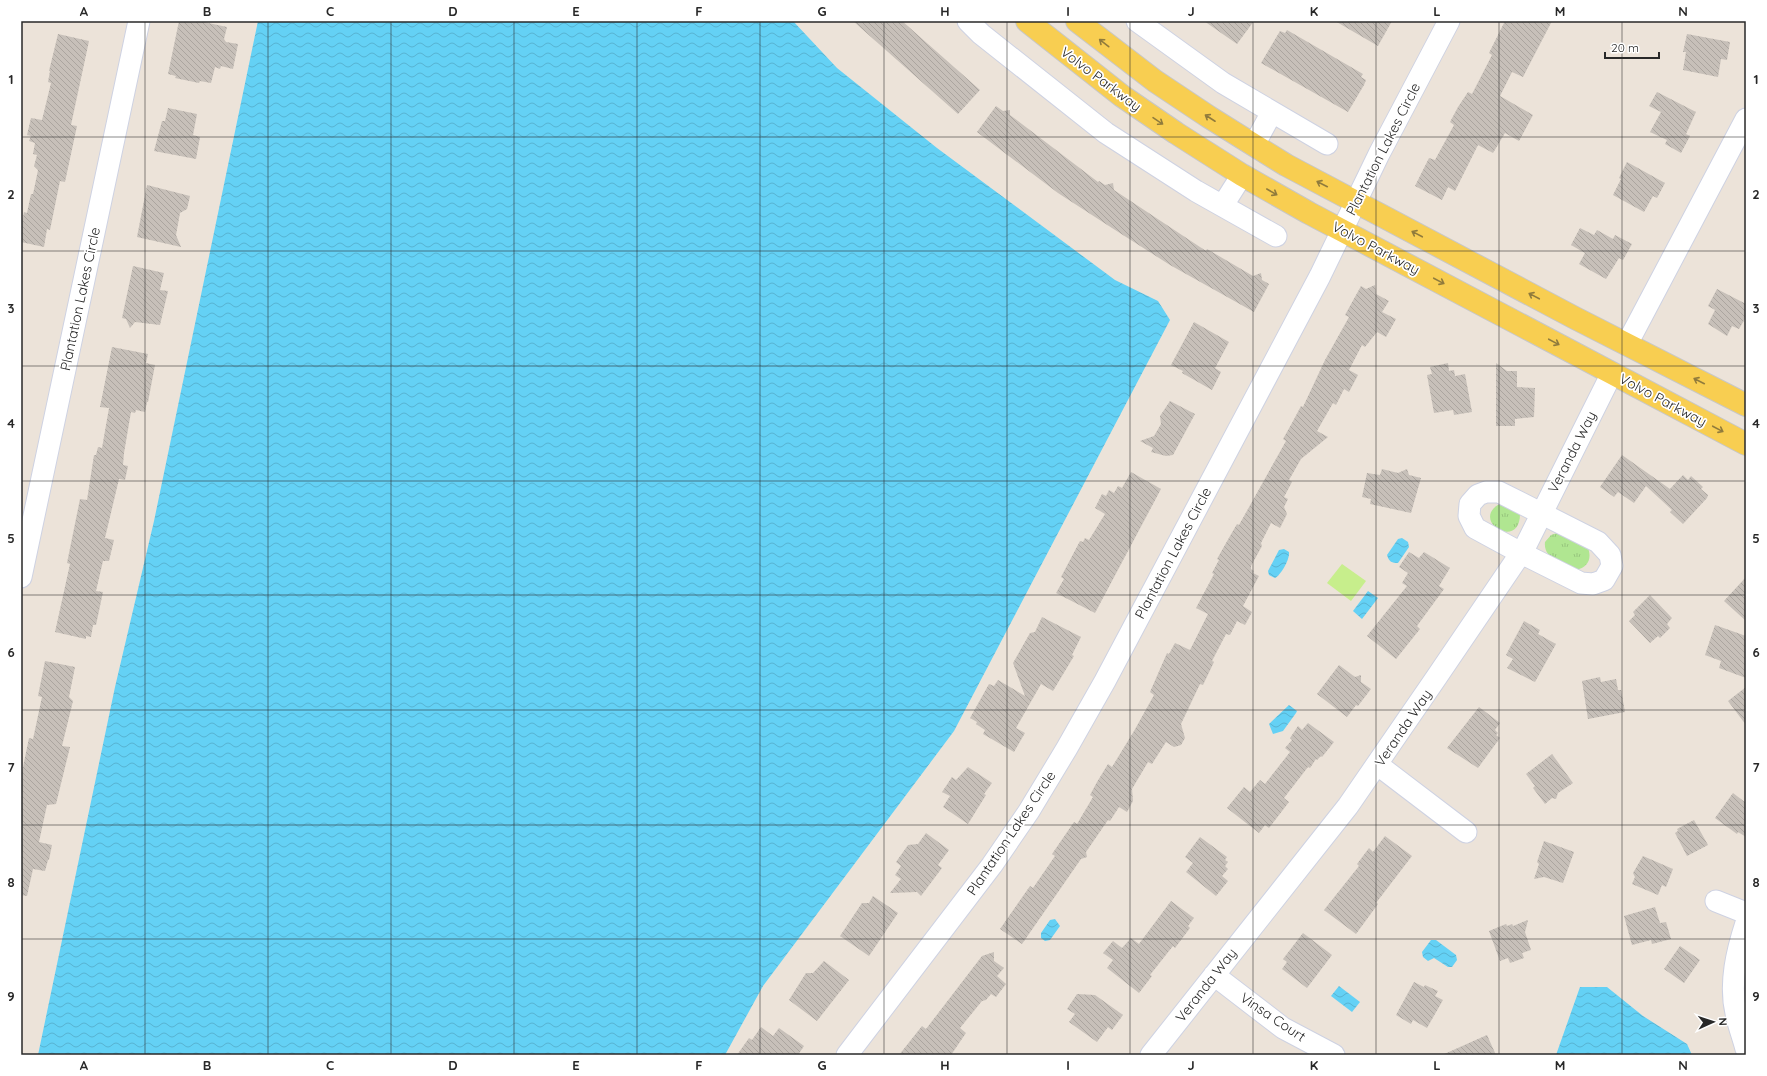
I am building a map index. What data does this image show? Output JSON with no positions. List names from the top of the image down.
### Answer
{
  "streets": {
    "main road": ["Volvo Parkway"],
    "street": ["Plantation Lakes Circle", "Veranda Way", "Vinsa Court"]
  },
  "crossings": [
    ["Volvo Parkway", "Plantation Lakes Circle"],
    ["Volvo Parkway", "Veranda Way"],
    ["Veranda Way", "Vinsa Court"]
  ],
  "scale_bar": "20 m",
  "north": "right",
  "grid": {
    "columns": [
      "A",
      "B",
      "C",
      "D",
      "E",
      "F",
      "G",
      "H",
      "I",
      "J",
      "K",
      "L",
      "M",
      "N"
    ],
    "rows": [
      "1",
      "2",
      "3",
      "4",
      "5",
      "6",
      "7",
      "8",
      "9"
    ]
  }
}
